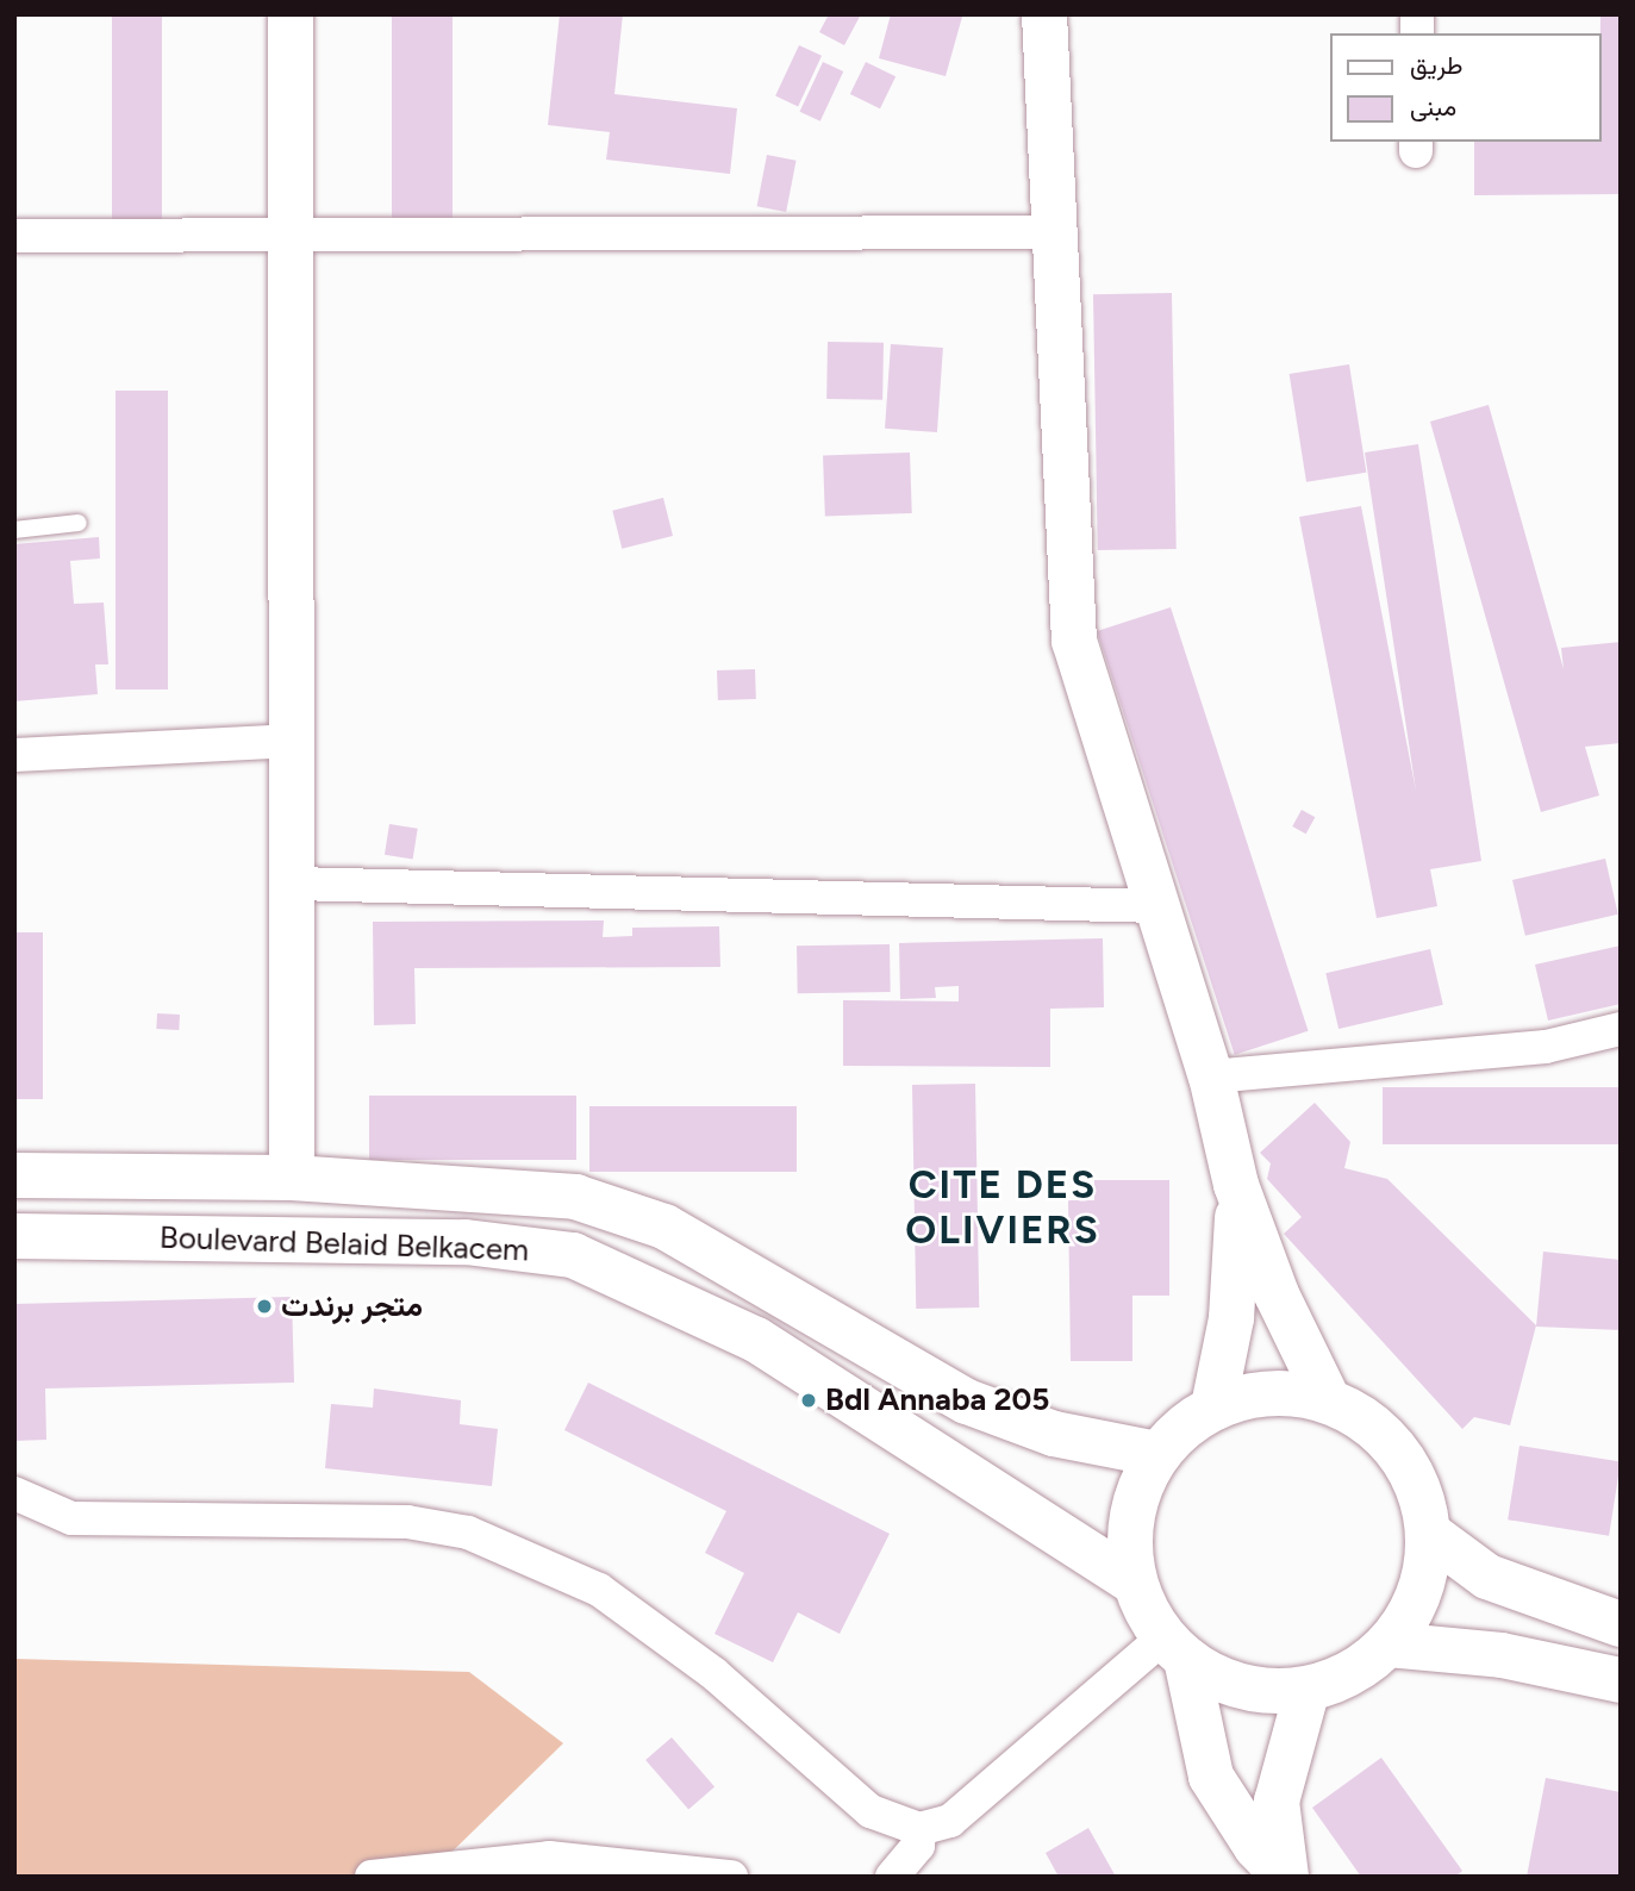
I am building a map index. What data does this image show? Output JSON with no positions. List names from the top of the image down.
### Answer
{
  "streets": {
    "main road": ["Boulevard Belaid Belkacem"]
  },
  "districts": ["CITE DES OLIVIERS"],
  "places": ["متجر برندت", "Bdl Annaba 205"],
  "legend": ["طريق", "مبنى"]
}
